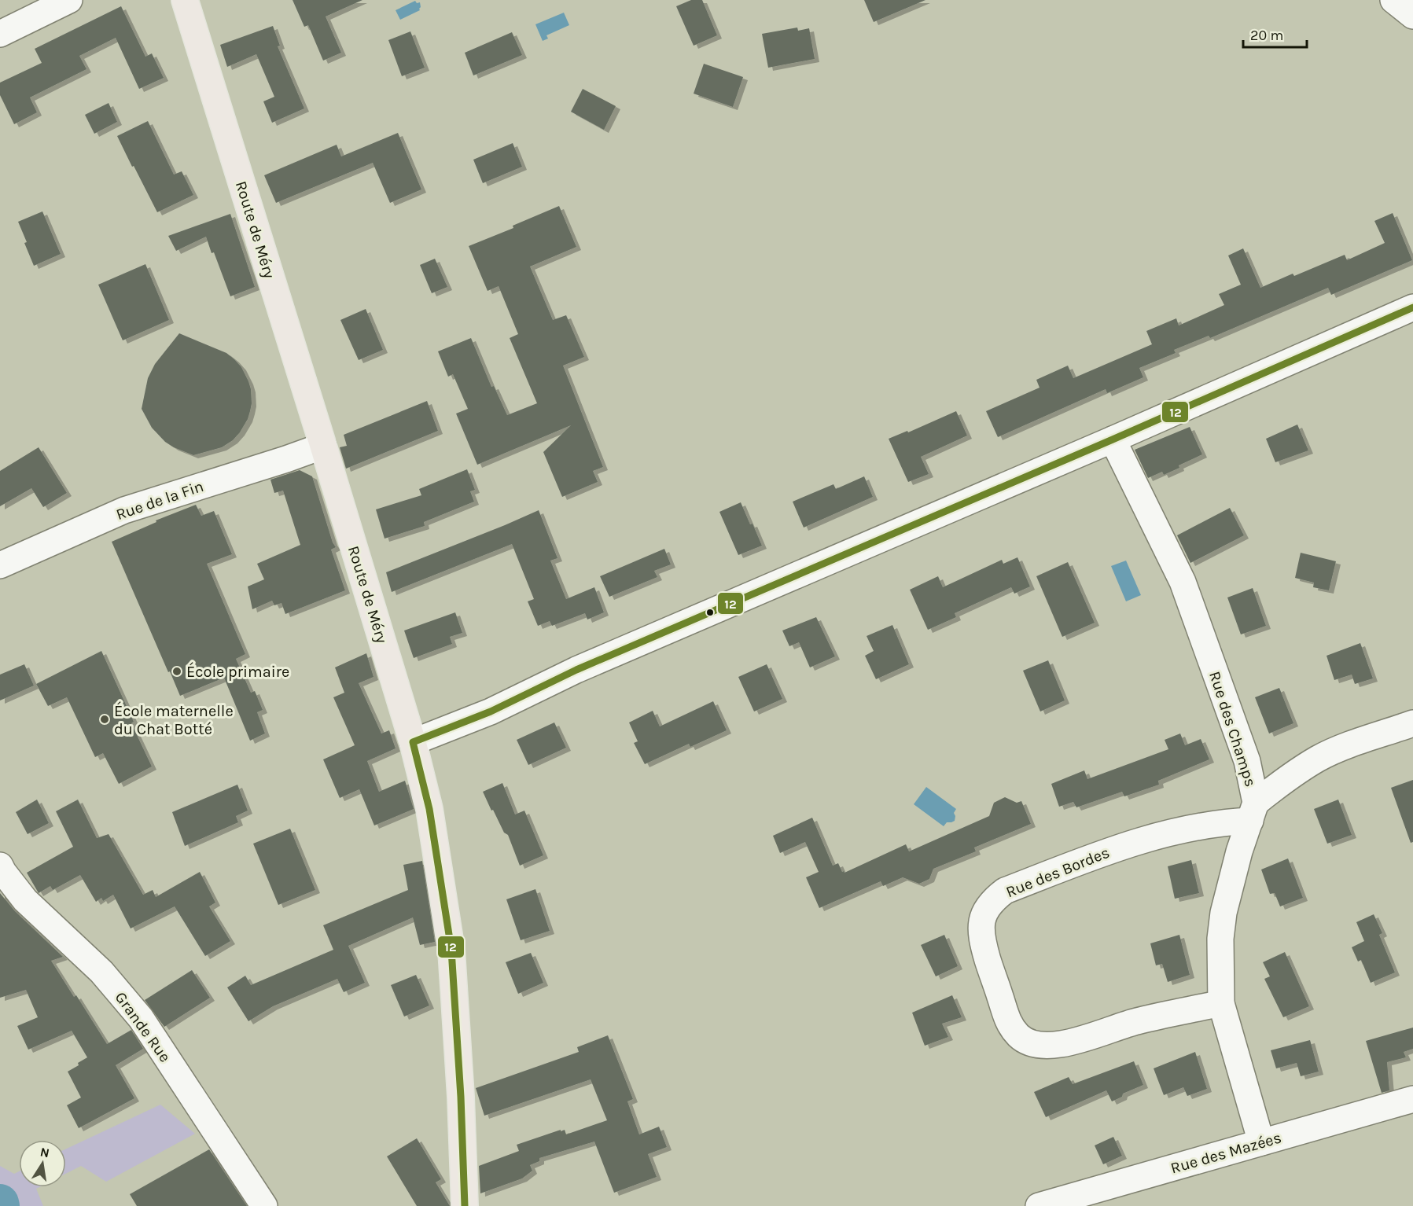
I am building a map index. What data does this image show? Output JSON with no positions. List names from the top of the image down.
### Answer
{
  "streets": {
    "main road": ["Route de Méry"],
    "street": [
      "Rue de la Fin",
      "Rue des Champs",
      "Rue des Bordes",
      "Grande Rue",
      "Rue des Mazées"
    ]
  },
  "crossings": [
    ["Route de Méry", "Rue de la Fin"],
    ["Rue des Champs", "Rue des Bordes"],
    ["Rue des Champs", "Rue des Mazées"]
  ],
  "places": ["École primaire", "École maternelle du Chat Botté"],
  "lines": ["transit line 12"],
  "scale_bar": "20 m",
  "north": "top"
}
